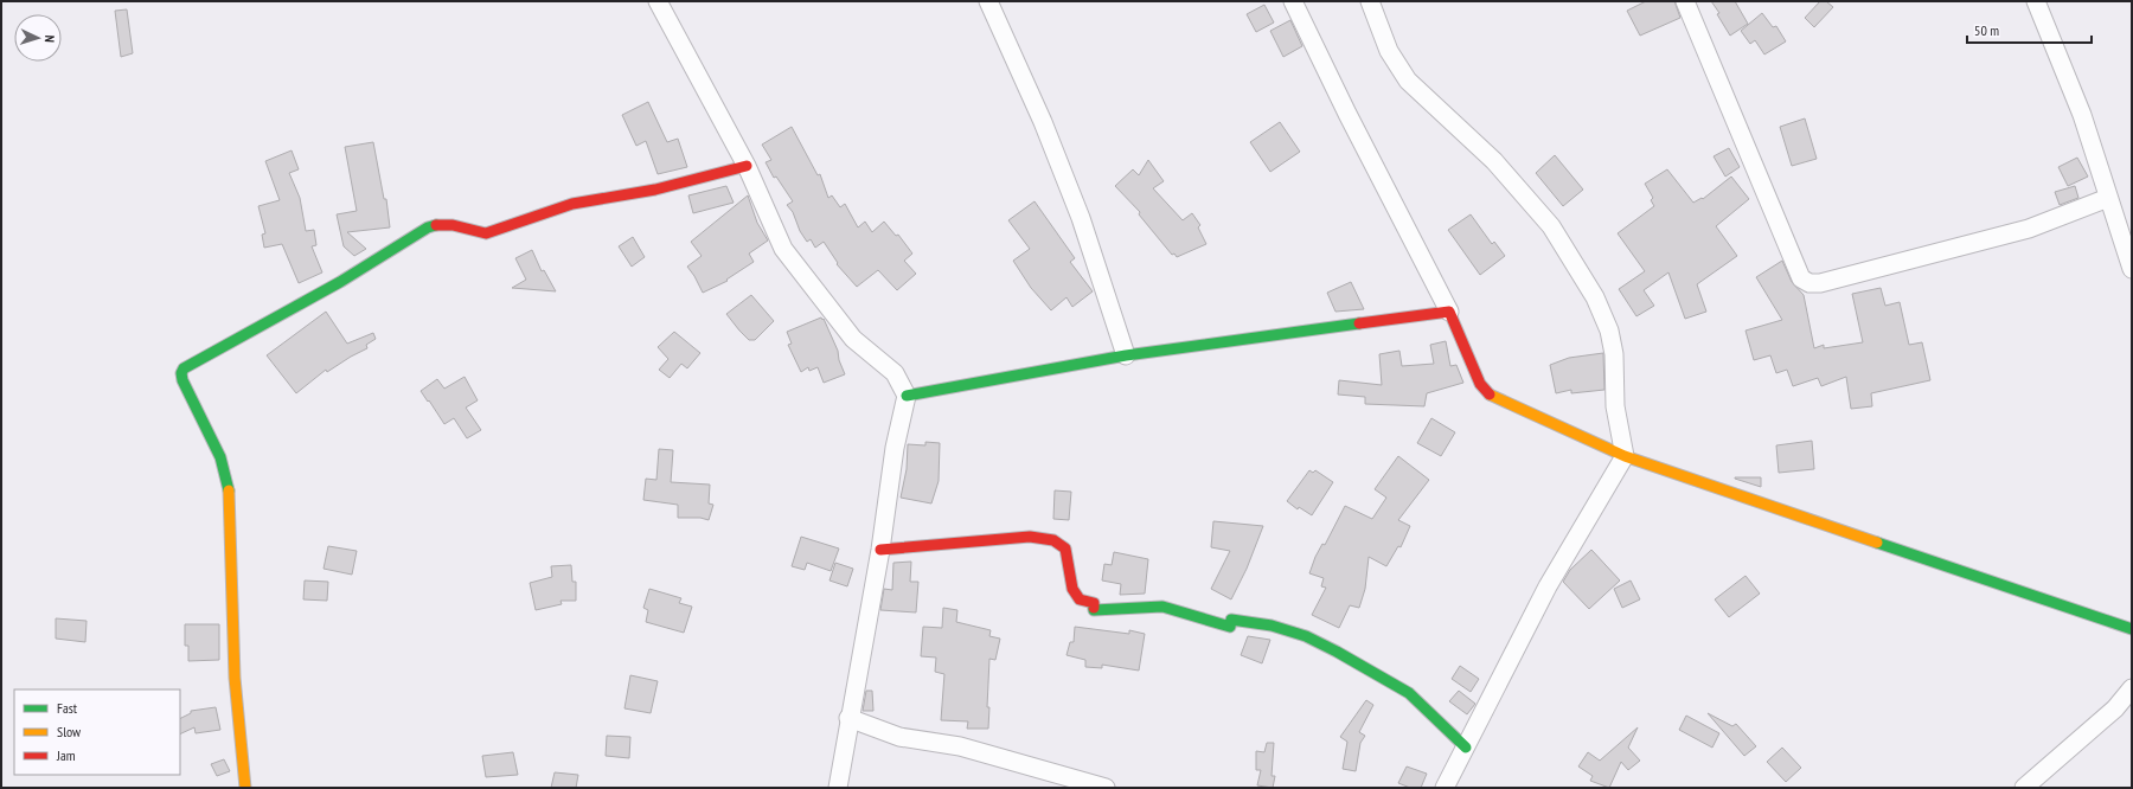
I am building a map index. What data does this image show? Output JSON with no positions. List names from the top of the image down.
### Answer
{
  "legend": ["Fast", "Slow", "Jam"],
  "scale_bar": "50 m",
  "north": "right"
}
